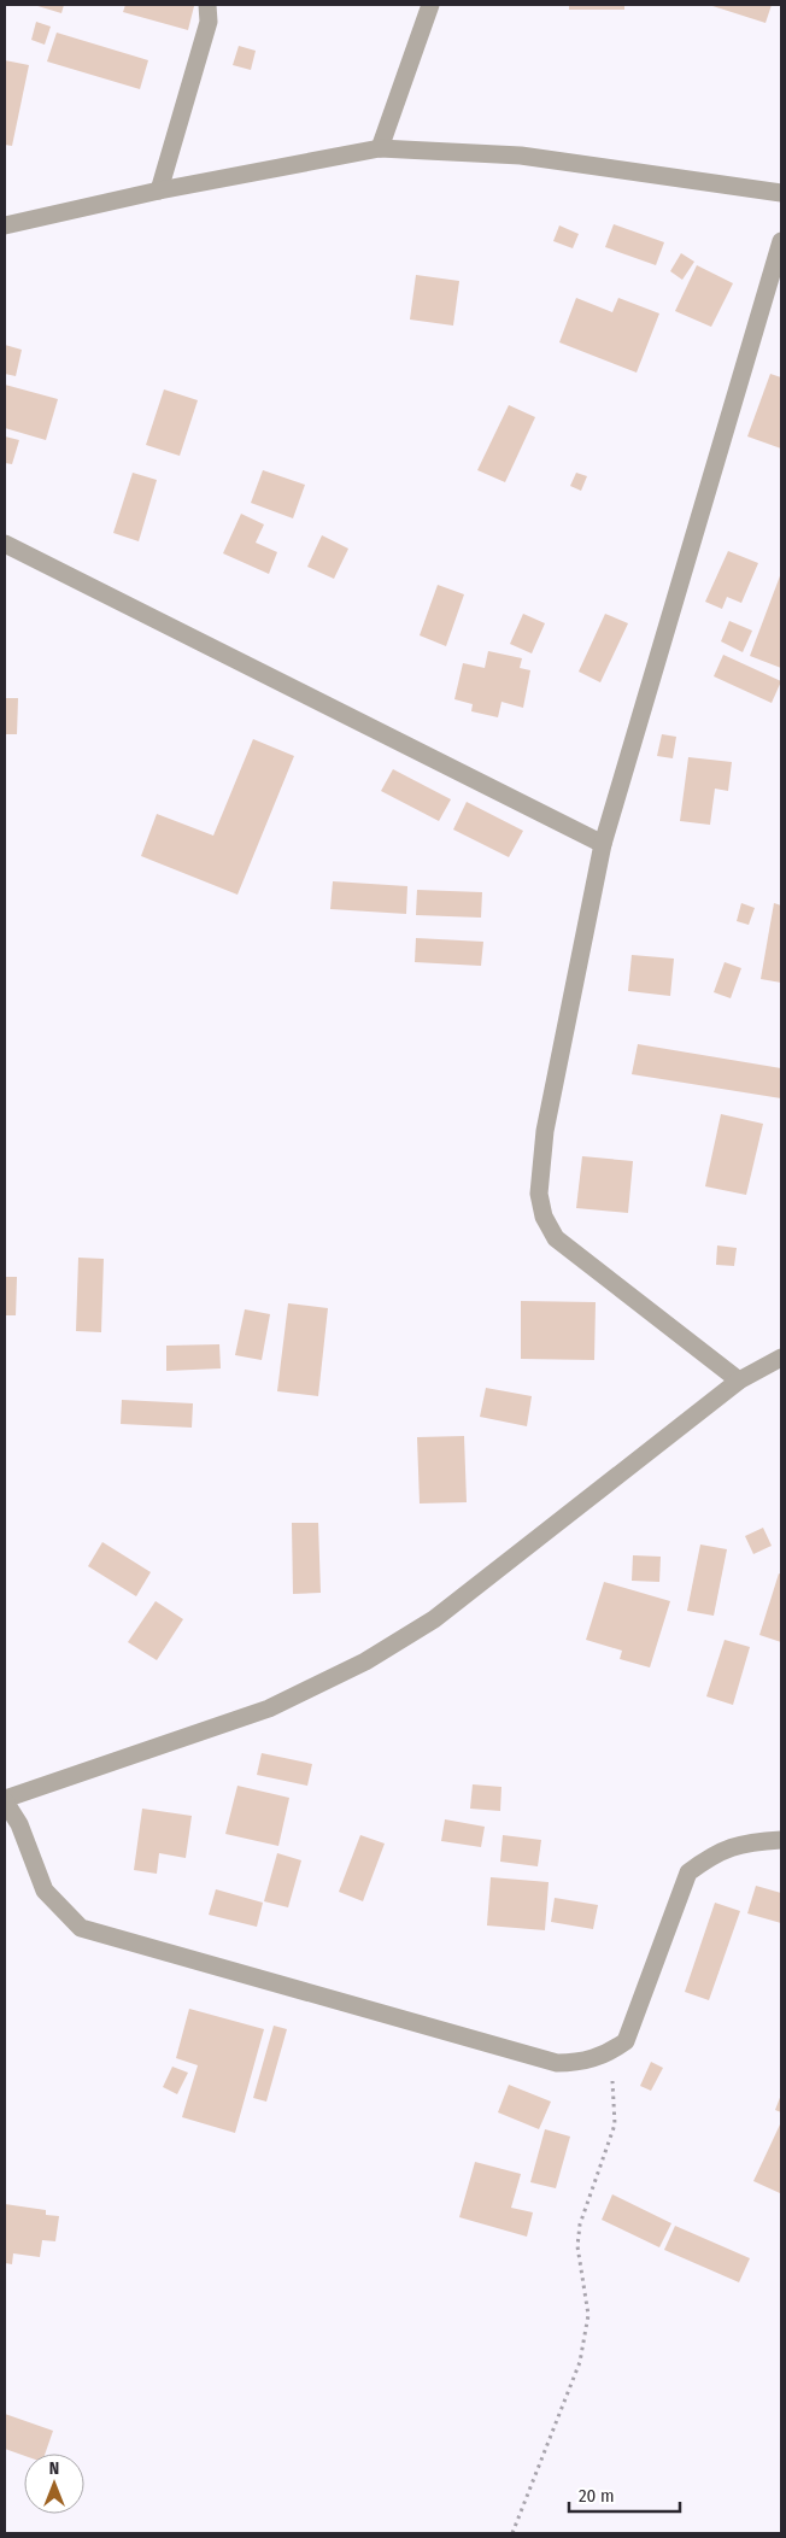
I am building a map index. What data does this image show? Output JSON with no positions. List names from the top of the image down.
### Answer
{
  "scale_bar": "20 m",
  "north": "top"
}
